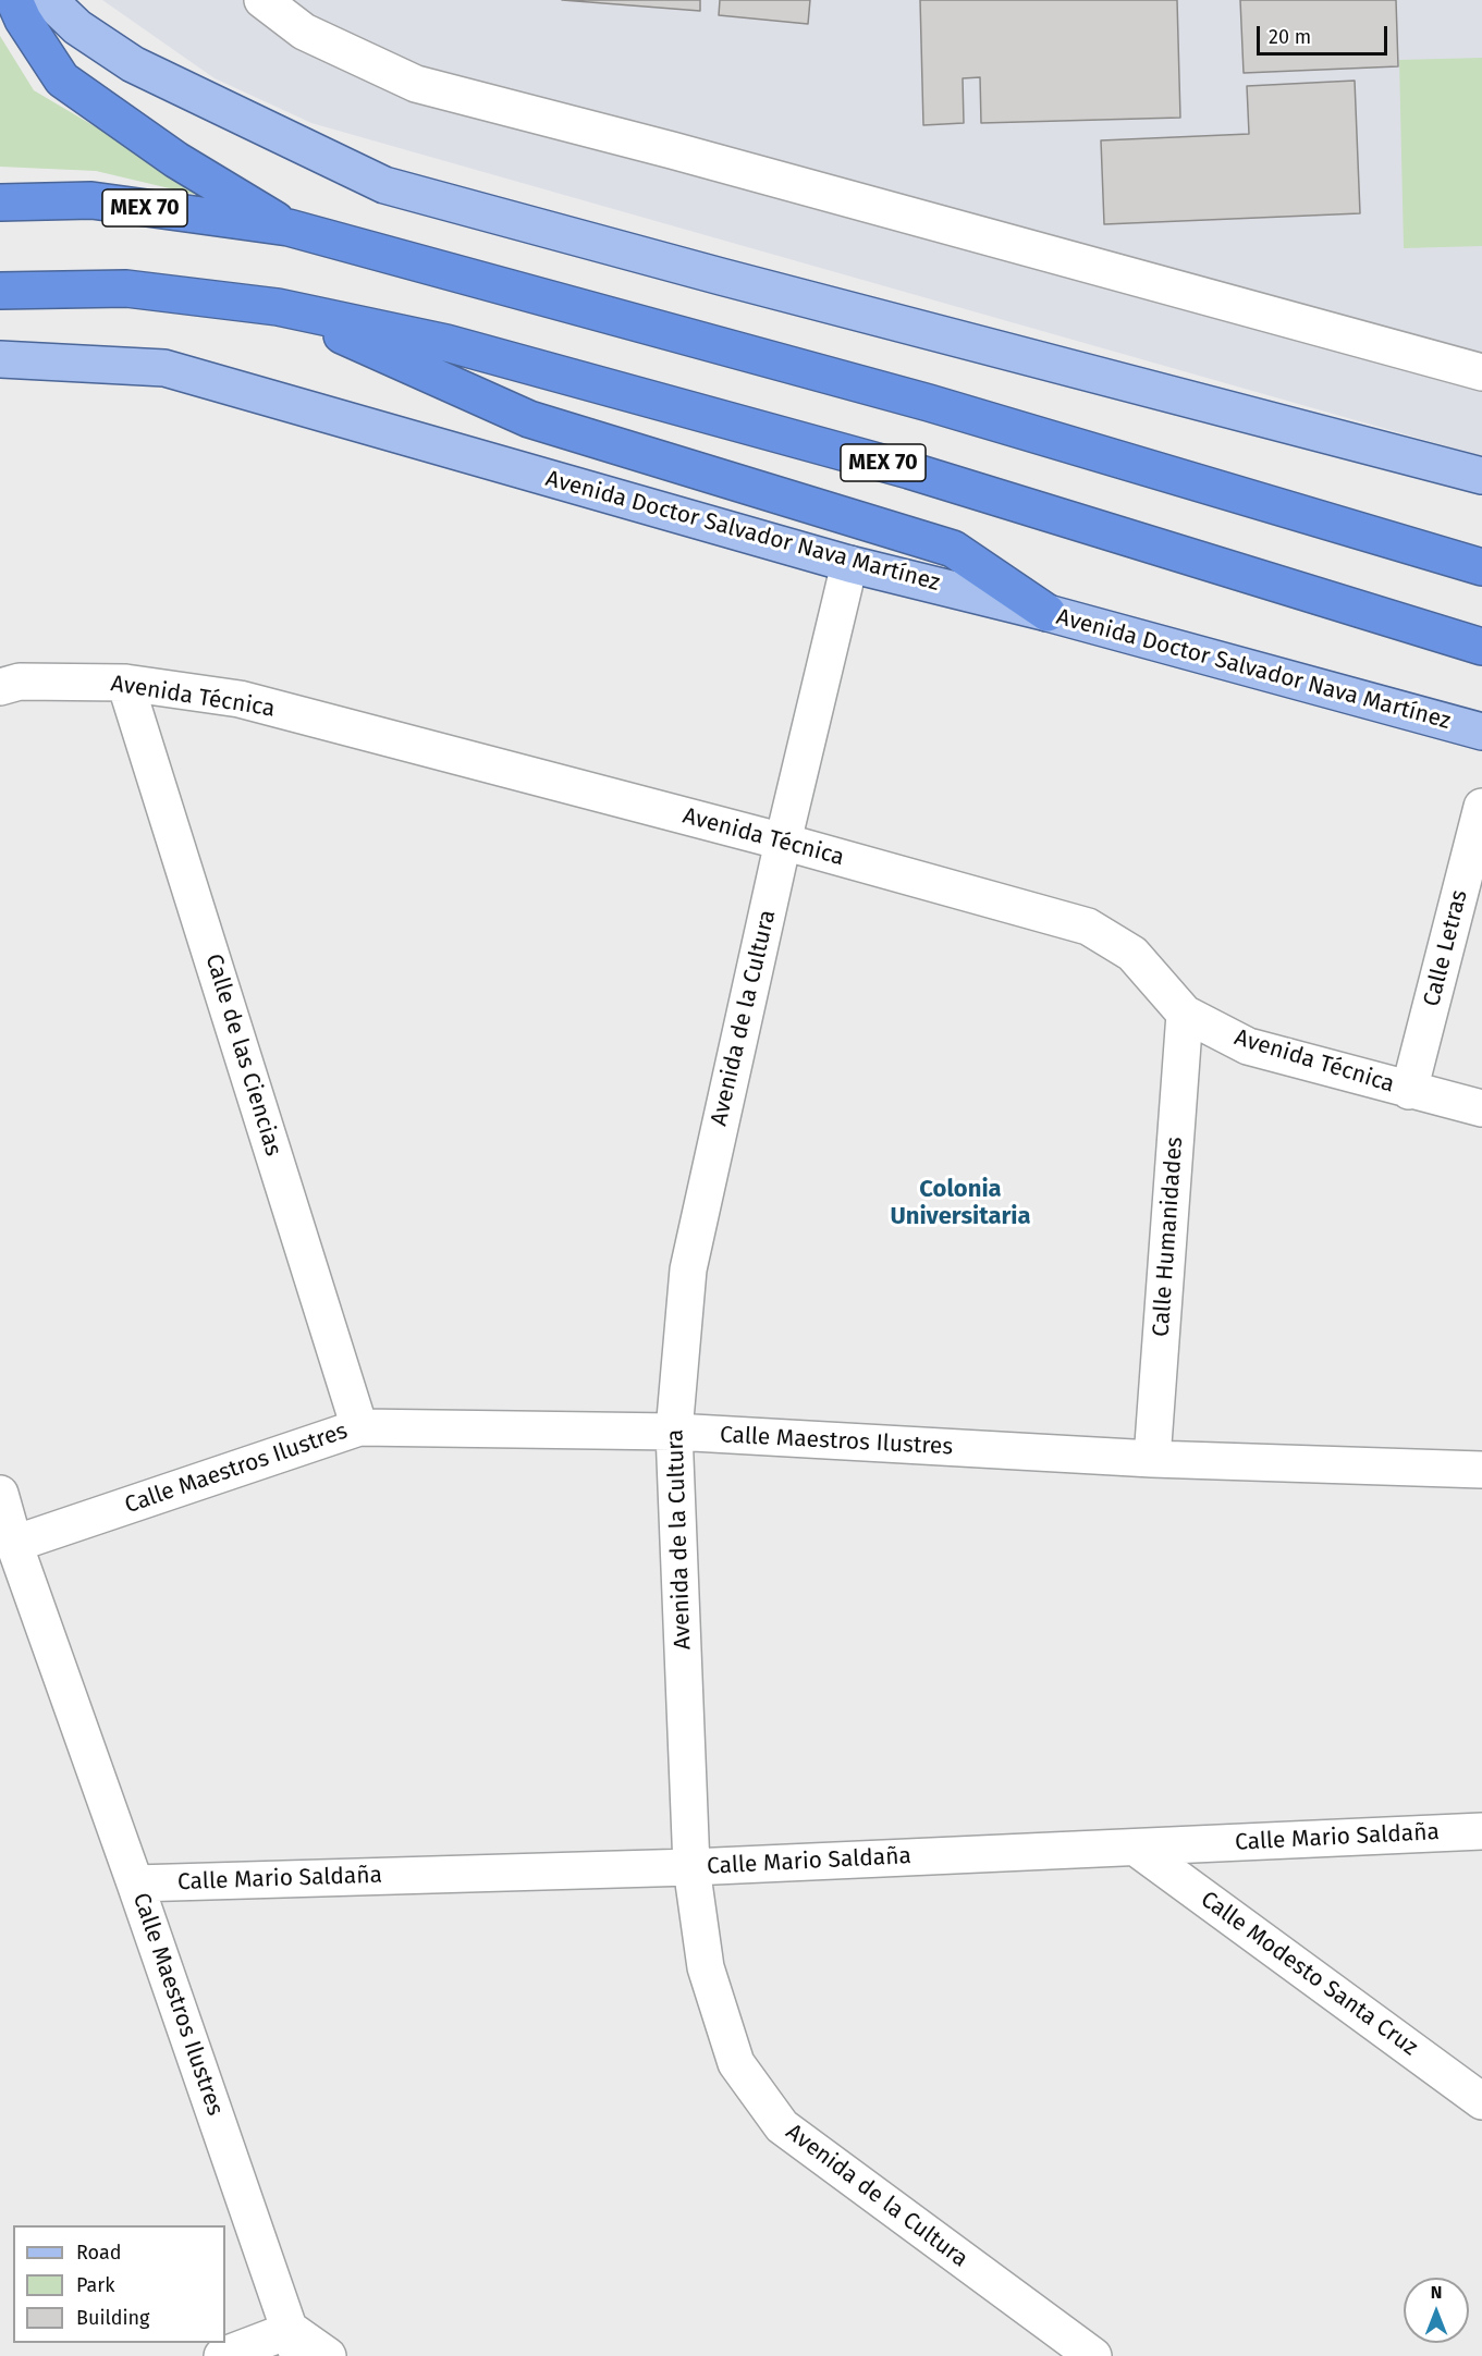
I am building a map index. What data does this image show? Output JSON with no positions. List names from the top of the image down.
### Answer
{
  "streets": {
    "highway": ["MEX 70"],
    "main road": ["Avenida Doctor Salvador Nava Martínez"],
    "street": [
      "Avenida Técnica",
      "Calle Letras",
      "Avenida de la Cultura",
      "Calle de las Ciencias",
      "Calle Humanidades",
      "Calle Maestros Ilustres",
      "Calle Mario Saldaña",
      "Calle Modesto Santa Cruz"
    ]
  },
  "crossings": [
    ["Avenida Doctor Salvador Nava Martínez", "Avenida de la Cultura"],
    ["Avenida Técnica", "Calle Letras"],
    ["Avenida Técnica", "Avenida de la Cultura"],
    ["Avenida Técnica", "Calle de las Ciencias"],
    ["Avenida Técnica", "Calle Humanidades"],
    ["Avenida de la Cultura", "Calle Maestros Ilustres"],
    ["Avenida de la Cultura", "Calle Mario Saldaña"],
    ["Calle de las Ciencias", "Calle Maestros Ilustres"],
    ["Calle Humanidades", "Calle Maestros Ilustres"],
    ["Calle Maestros Ilustres", "Calle Mario Saldaña"],
    ["Calle Mario Saldaña", "Calle Modesto Santa Cruz"]
  ],
  "districts": ["Colonia Universitaria"],
  "legend": ["Road", "Park", "Building"],
  "scale_bar": "20 m",
  "north": "top"
}
